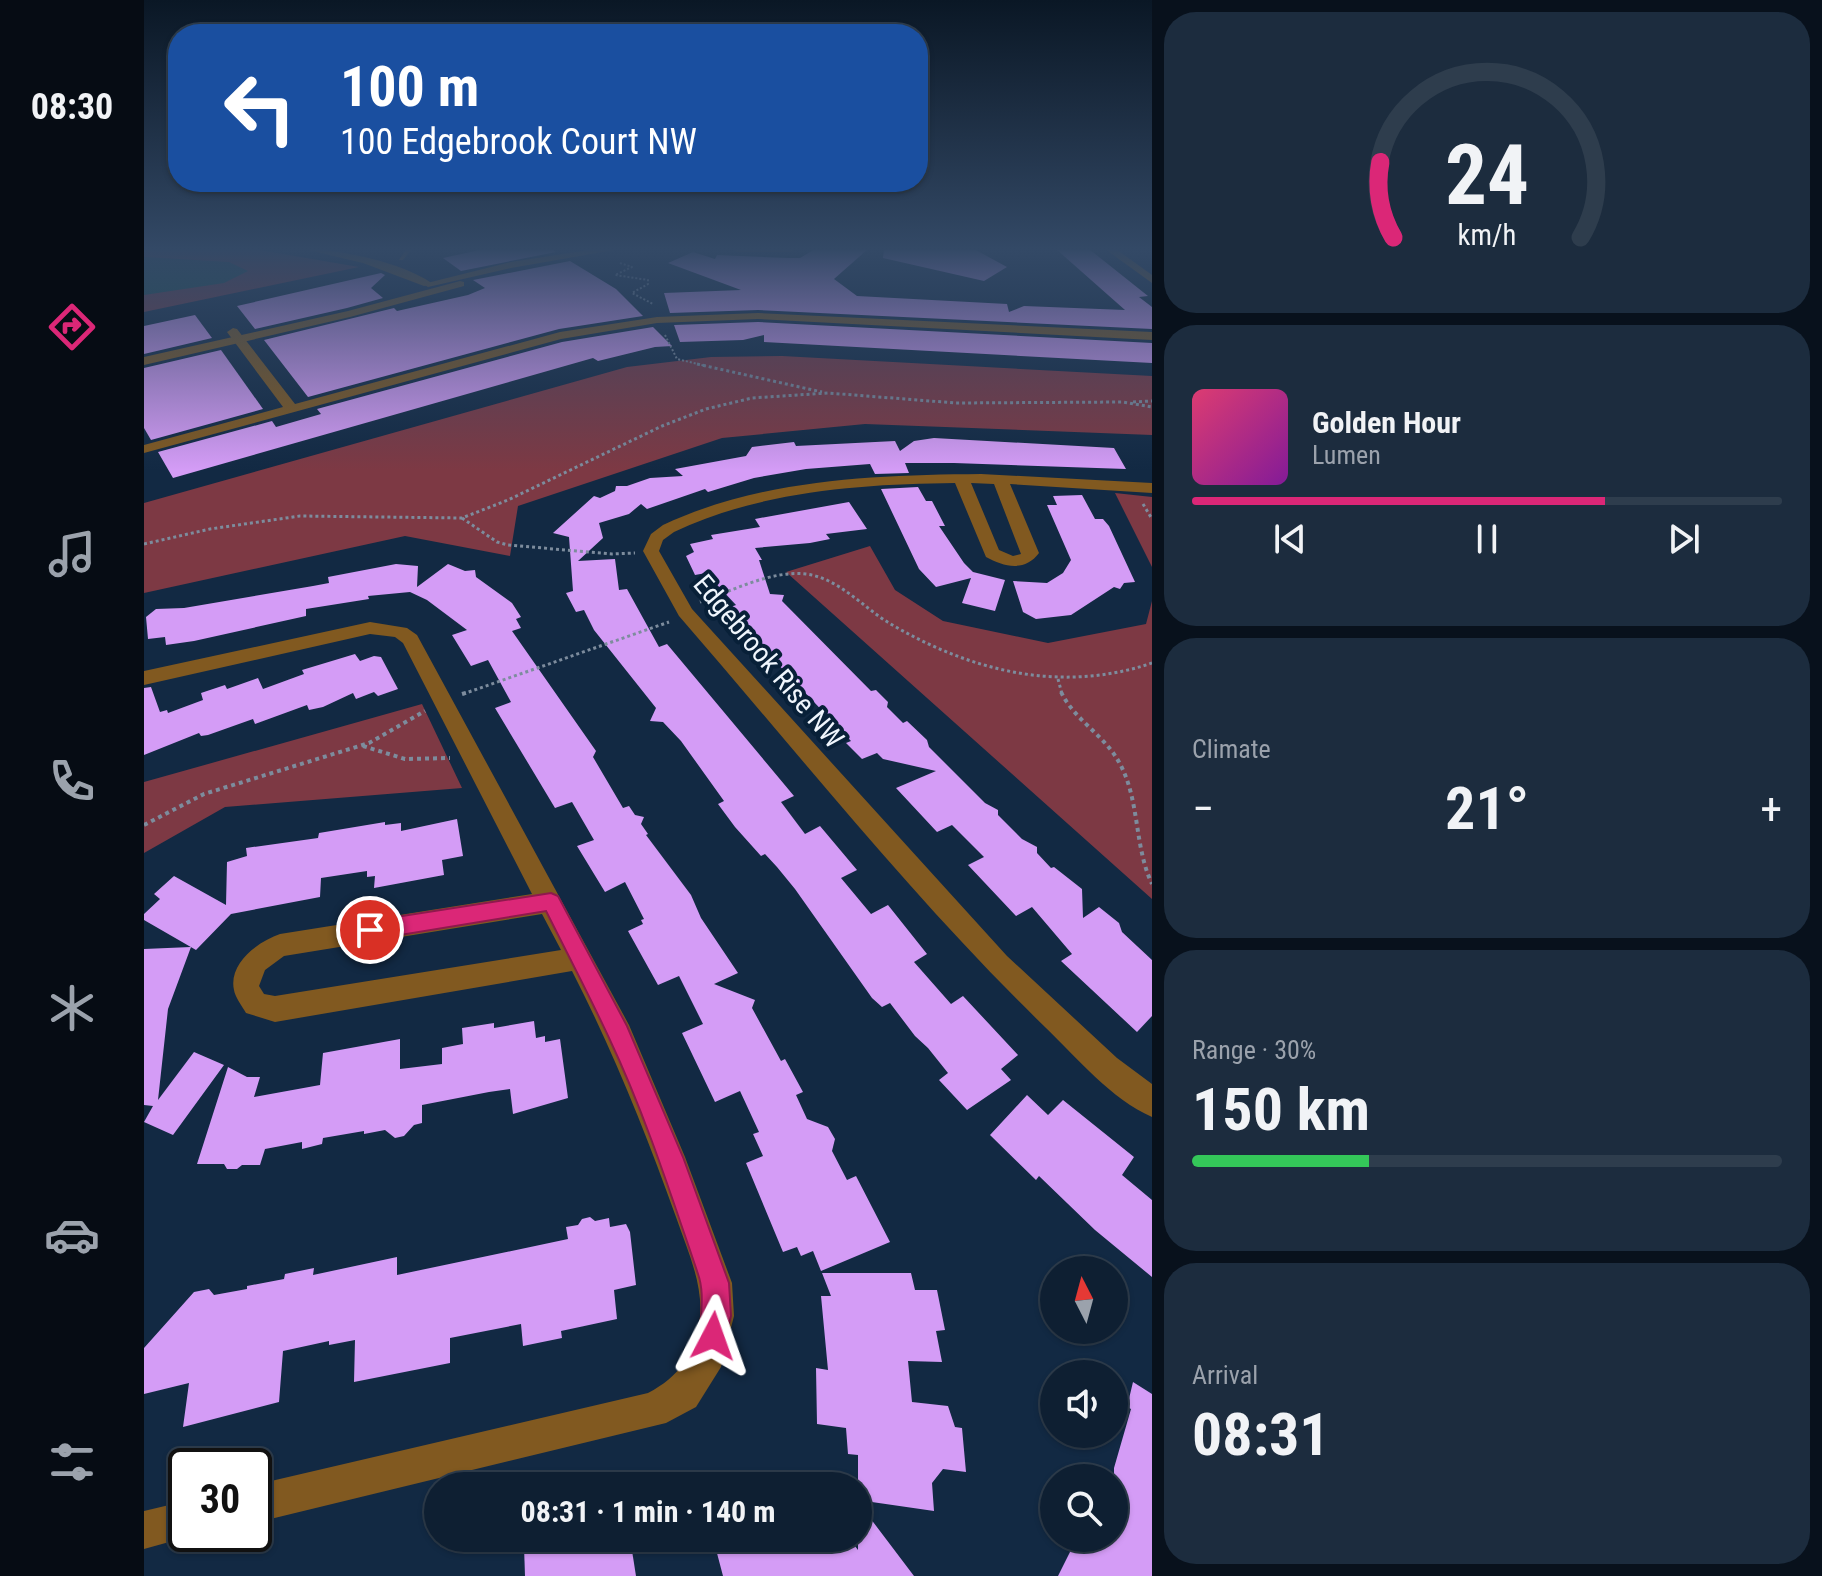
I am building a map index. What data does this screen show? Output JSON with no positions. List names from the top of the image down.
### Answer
{
  "streets": {
    "street": ["Edgebrook Rise NW"]
  },
  "north": "top",
  "page": {
    "tabs": "08:30",
    "turn": ["100 m", "100 Edgebrook Court NW"],
    "song": ["Golden Hour", "Lumen"],
    "tile": [
      "Climate",
      ["Range · 30%", "150 km"],
      ["Arrival", "08:31"]
    ],
    "heat": ["−", "21°", "+"],
    "limit": "30",
    "trip": "08:31 · 1 min · 140 m",
    "gauge": ["24", "km/h"]
  }
}
